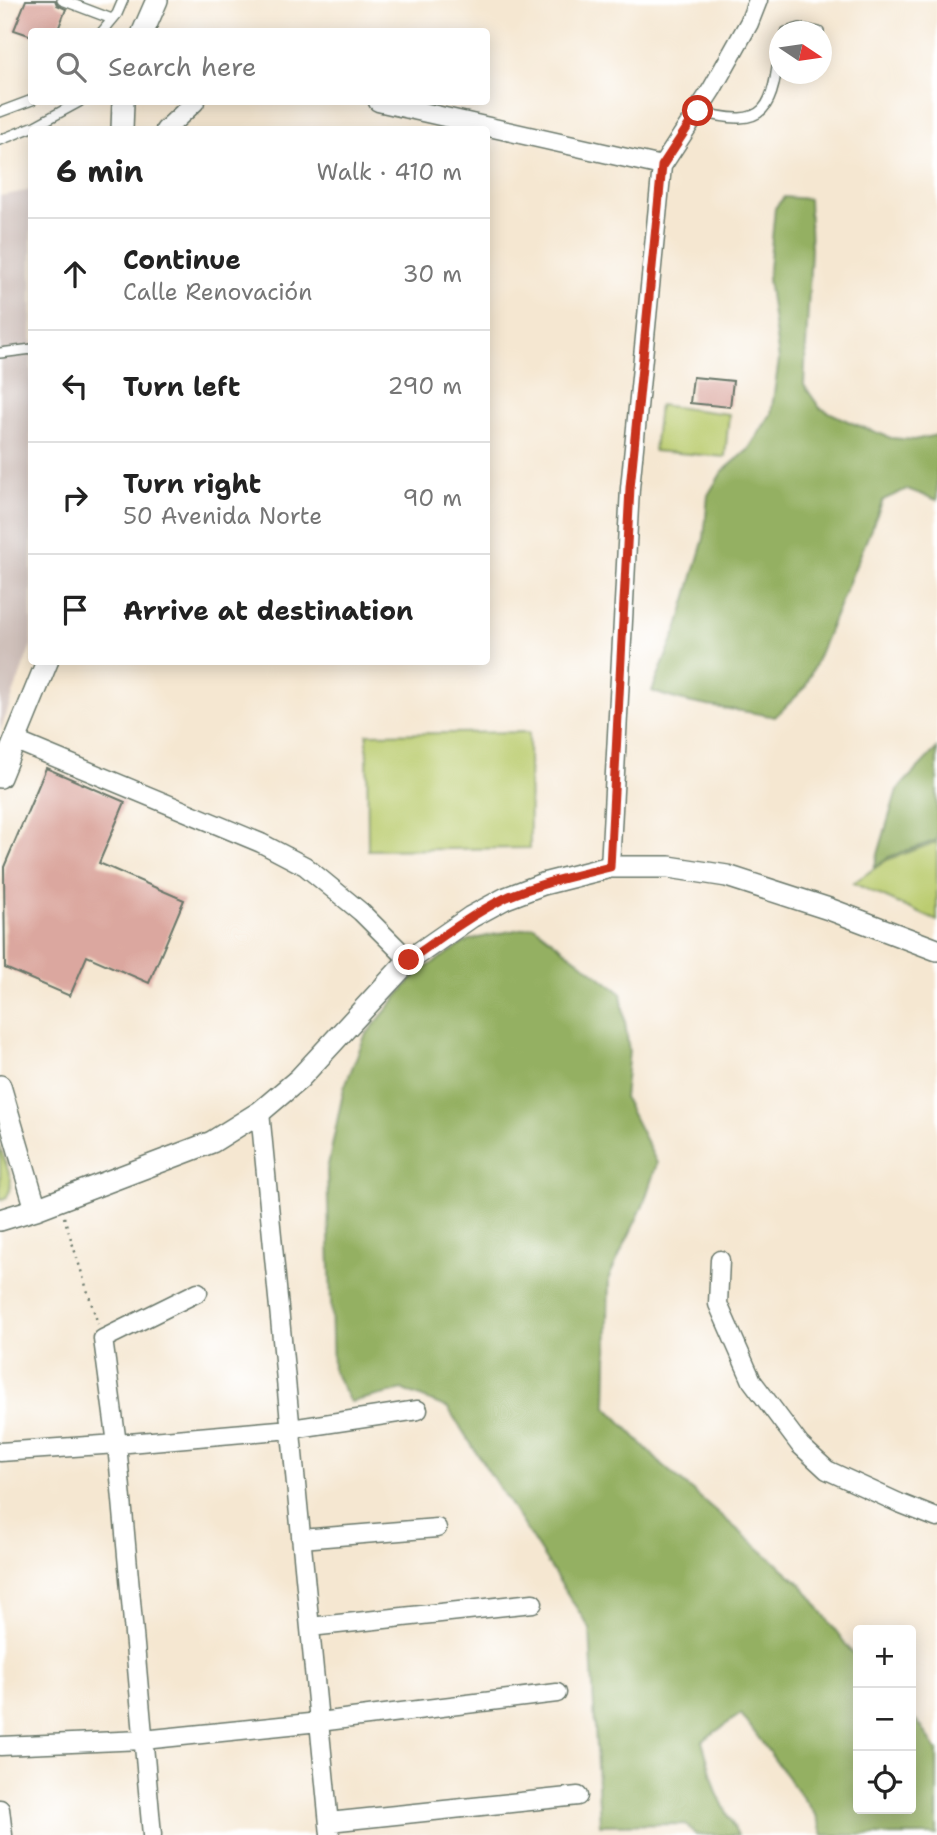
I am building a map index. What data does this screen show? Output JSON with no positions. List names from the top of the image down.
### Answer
{
  "north": "right",
  "page": {
    "search": "Search here",
    "heading": ["6 min", "Walk · 410 m"],
    "list": [
      ["Continue", "Calle Renovación", "30 m"],
      ["Turn left", "290 m"],
      ["Turn right", "50 Avenida Norte", "90 m"],
      "Arrive at destination"
    ],
    "map_buttons": ["+", "−"]
  }
}
